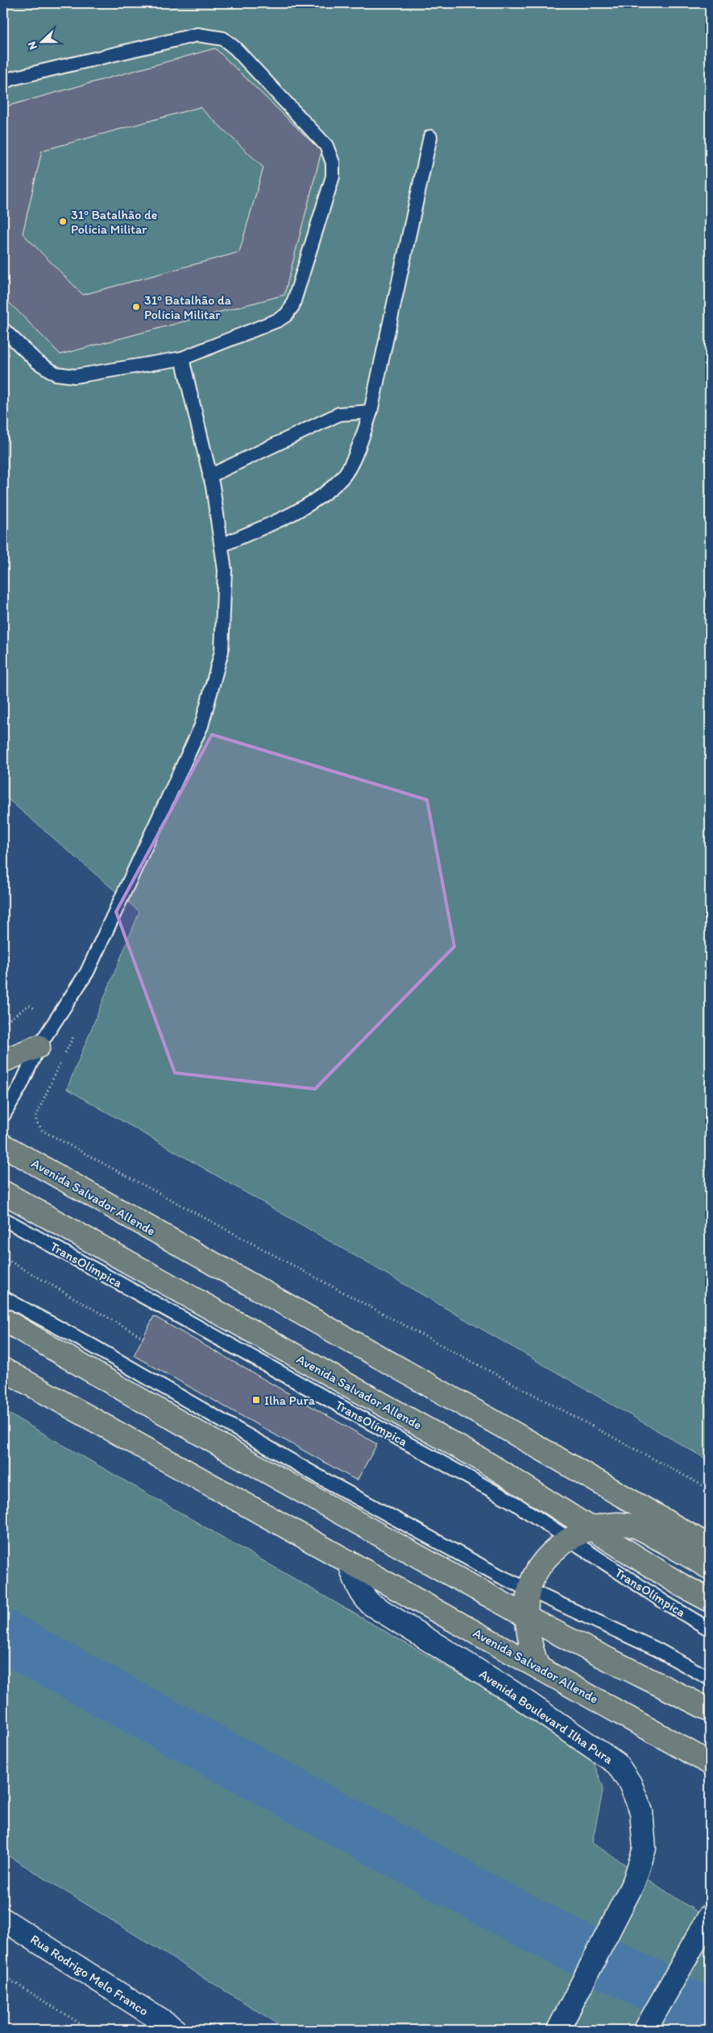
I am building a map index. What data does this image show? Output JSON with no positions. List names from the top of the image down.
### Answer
{
  "streets": {
    "main road": ["Avenida Salvador Allende"],
    "street": ["Avenida Boulevard Ilha Pura", "Rua Rodrigo Melo Franco"],
    "lane": ["TransOlímpica"]
  },
  "crossings": [
    ["Avenida Salvador Allende", "Avenida Boulevard Ilha Pura"]
  ],
  "places": {
    "other": ["31º Batalhão de Polícia Militar", "31º Batalhão da Polícia Militar"],
    "transit": ["Ilha Pura"]
  },
  "north": "left"
}
